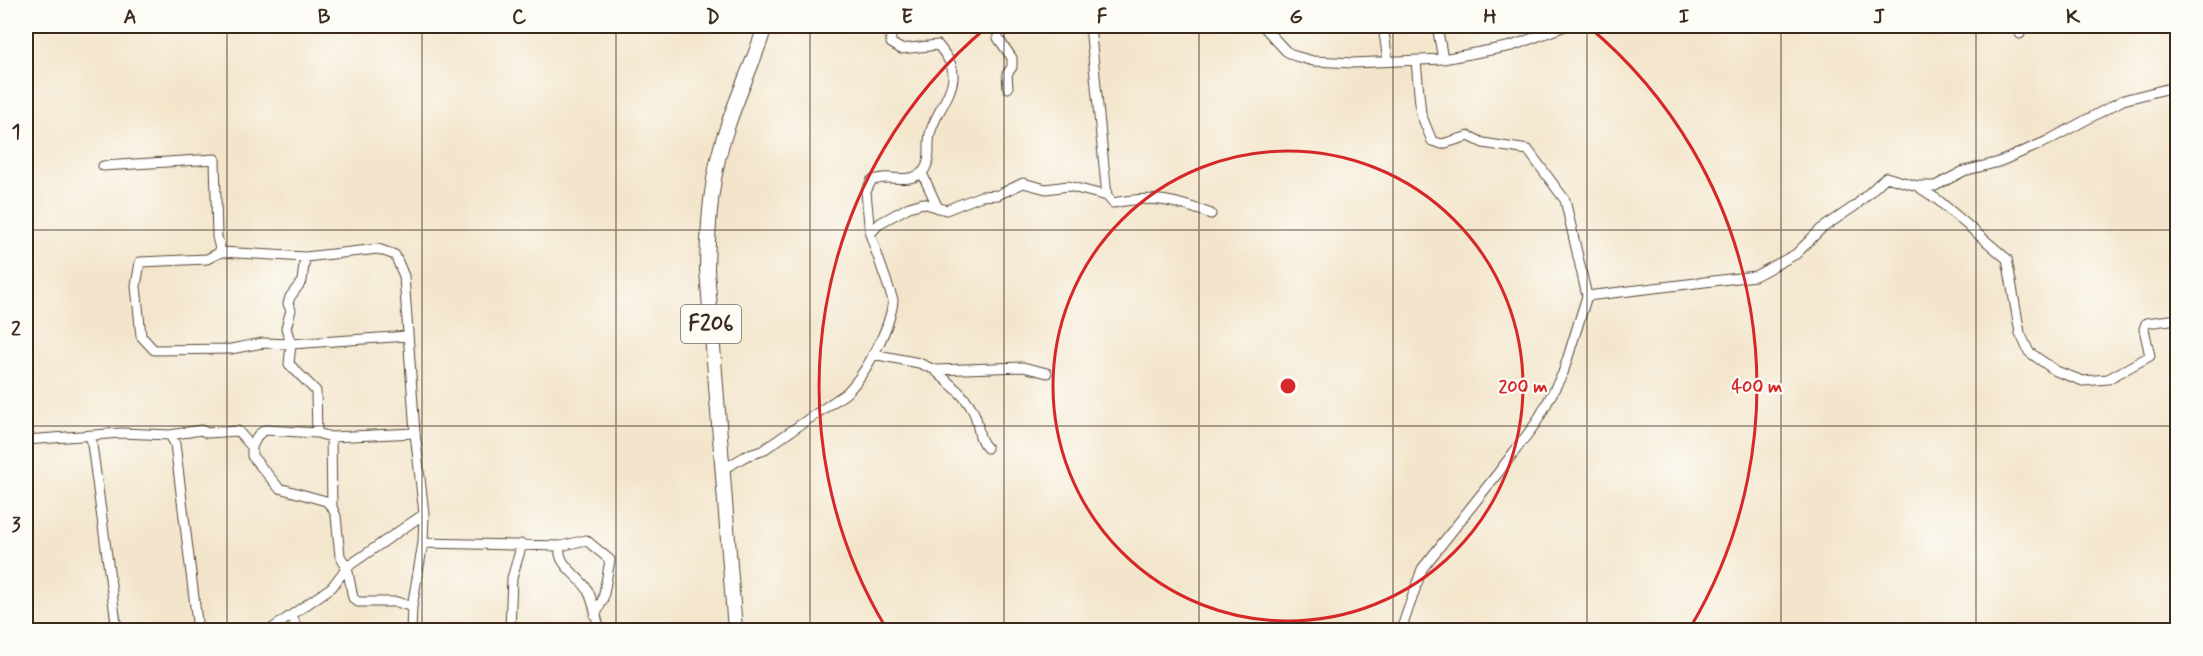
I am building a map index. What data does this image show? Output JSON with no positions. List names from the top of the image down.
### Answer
{
  "streets": {
    "main road": ["F206"]
  },
  "grid": {
    "columns": [
      "A",
      "B",
      "C",
      "D",
      "E",
      "F",
      "G",
      "H",
      "I",
      "J",
      "K"
    ],
    "rows": ["1", "2", "3"]
  },
  "rings": ["200 m", "400 m"]
}
